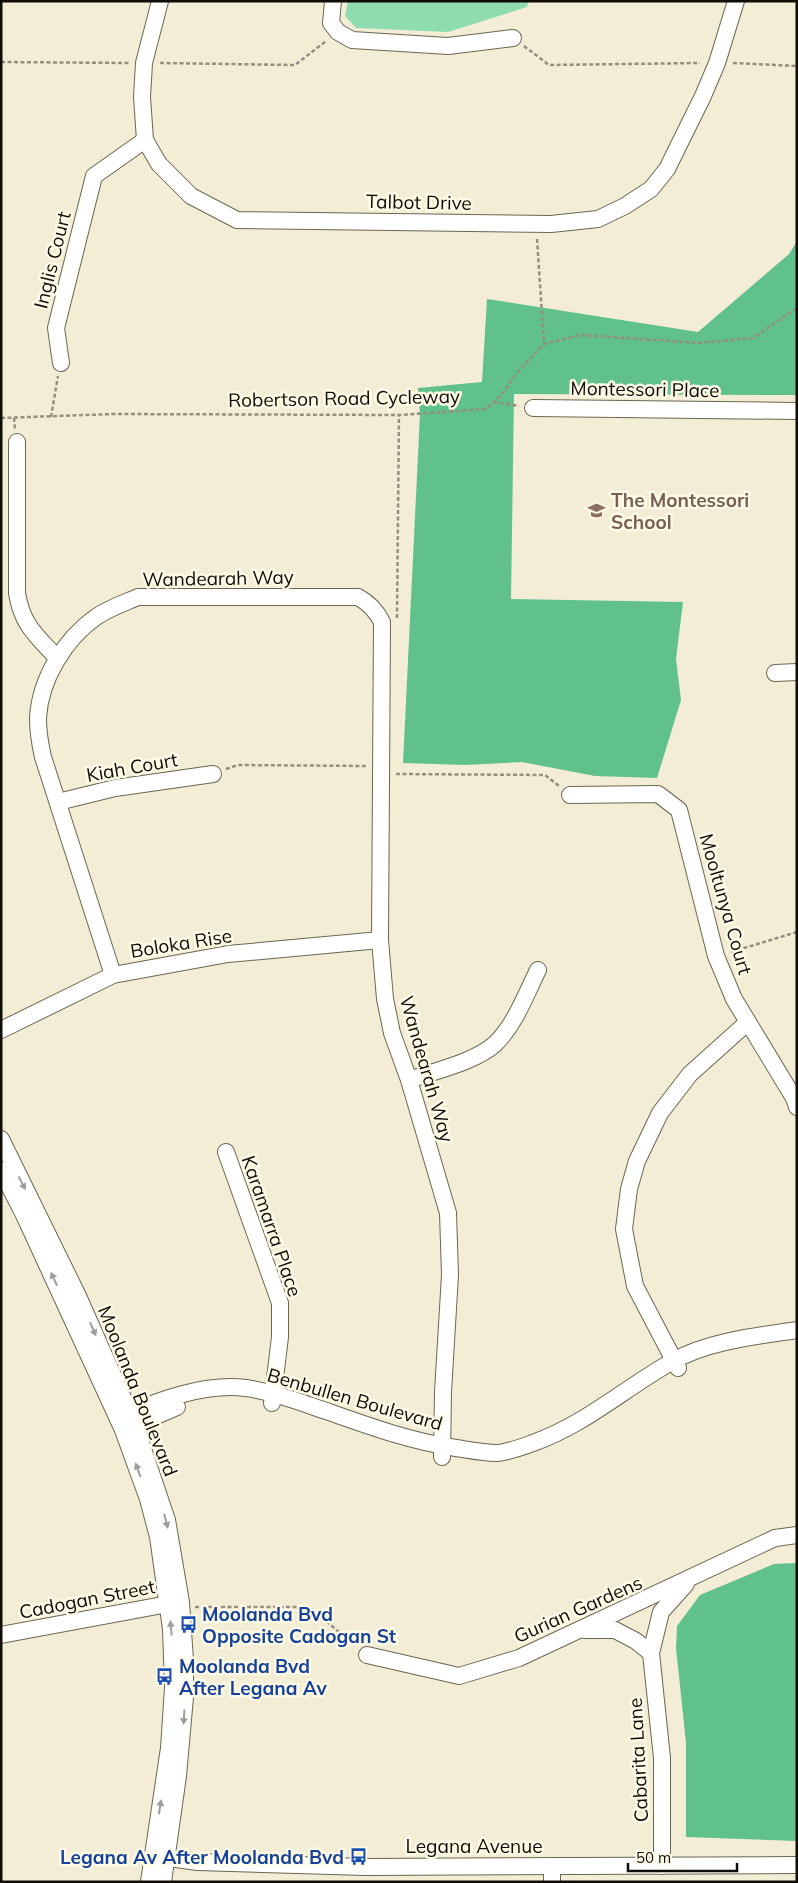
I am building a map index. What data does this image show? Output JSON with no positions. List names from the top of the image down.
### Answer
{
  "streets": {
    "street": [
      "Talbot Drive",
      "Inglis Court",
      "Montessori Place",
      "Wandearah Way",
      "Kiah Court",
      "Mooltunya Court",
      "Boloka Rise",
      "Karamarra Place",
      "Moolanda Boulevard",
      "Benbullen Boulevard",
      "Cadogan Street",
      "Gurian Gardens",
      "Cabarita Lane",
      "Legana Avenue"
    ],
    "path": ["Robertson Road Cycleway"]
  },
  "crossings": [
    ["Talbot Drive", "Inglis Court"],
    ["Wandearah Way", "Kiah Court"],
    ["Wandearah Way", "Boloka Rise"],
    ["Wandearah Way", "Benbullen Boulevard"],
    ["Karamarra Place", "Benbullen Boulevard"],
    ["Moolanda Boulevard", "Benbullen Boulevard"],
    ["Moolanda Boulevard", "Cadogan Street"],
    ["Moolanda Boulevard", "Legana Avenue"],
    ["Gurian Gardens", "Cabarita Lane"],
    ["Cabarita Lane", "Legana Avenue"]
  ],
  "places": {
    "school or university": ["The Montessori School"],
    "bus stop": ["Moolanda Bvd Opposite Cadogan St", "Moolanda Bvd After Legana Av", "Legana Av After Moolanda Bvd"]
  },
  "scale_bar": "50 m"
}
